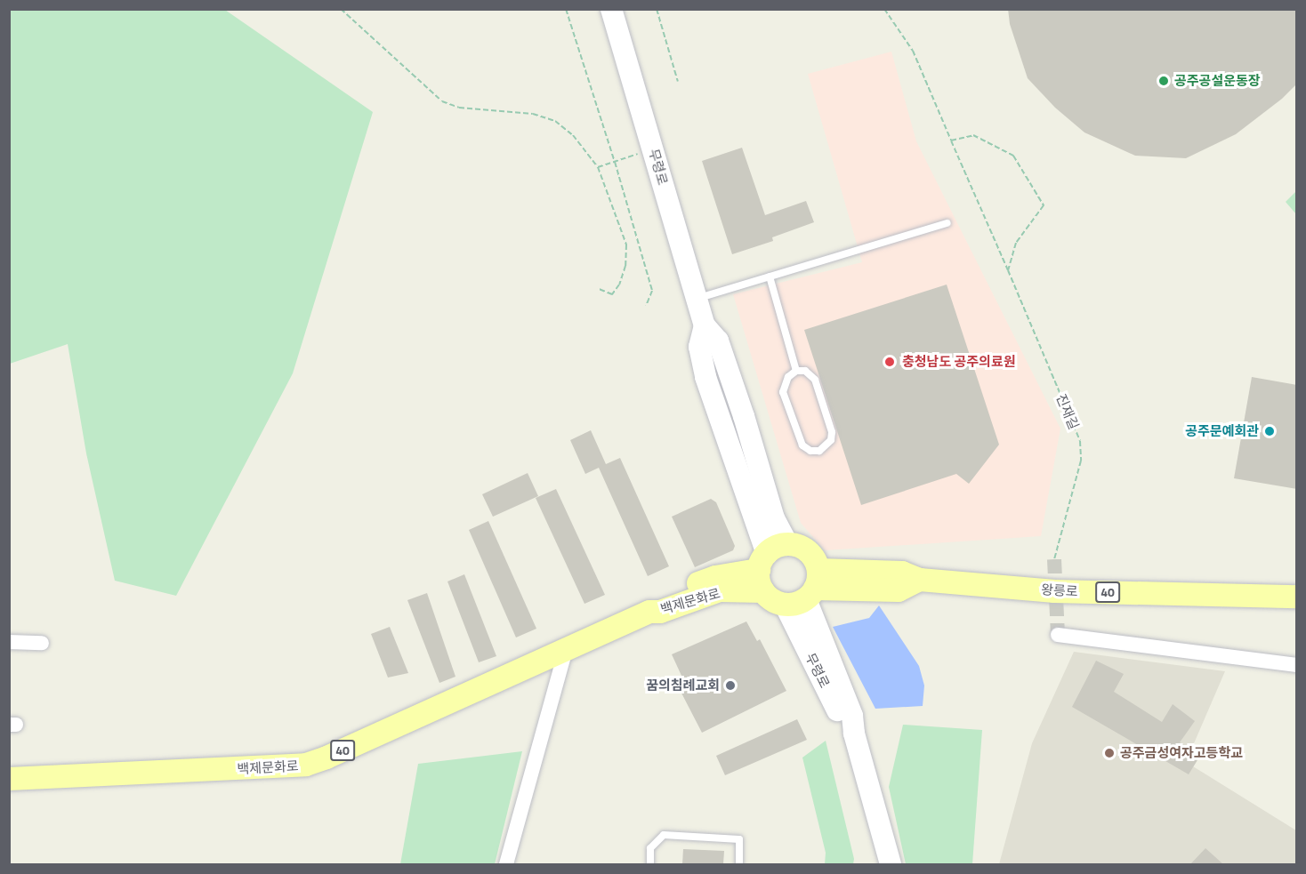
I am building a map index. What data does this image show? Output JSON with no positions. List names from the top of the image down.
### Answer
{
  "streets": {
    "main road": [
      "무령로",
      "왕릉로",
      "40",
      "백제문화로"
    ],
    "path": ["진재길"]
  },
  "crossings": [
    ["무령로", "왕릉로"],
    ["무령로", "백제문화로"],
    ["왕릉로", "백제문화로"]
  ],
  "places": [
    "공주공설운동장",
    "충청남도 공주의료원",
    "공주문예회관",
    "꿈의침례교회",
    "공주금성여자고등학교"
  ]
}
